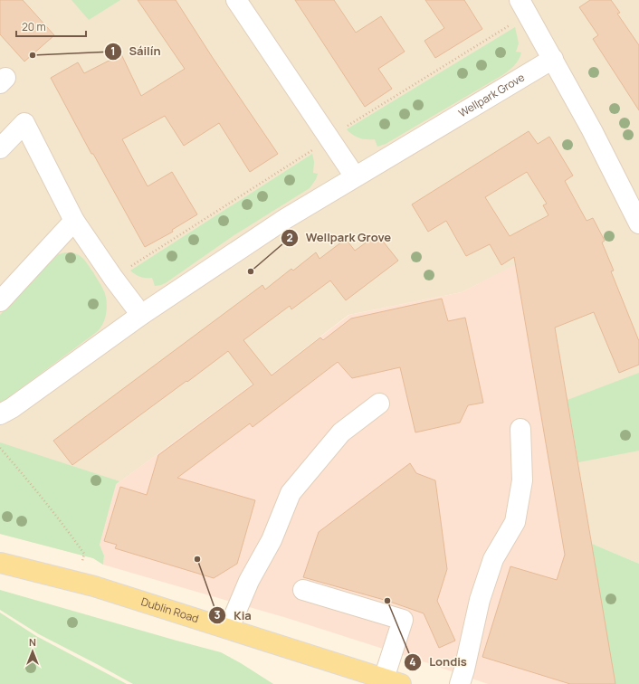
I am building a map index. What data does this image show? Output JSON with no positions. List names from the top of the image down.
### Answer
{
  "streets": {
    "main road": ["Dublin Road"],
    "street": ["Wellpark Grove"]
  },
  "places": [
    "Sáilín",
    "Wellpark Grove",
    "Kia",
    "Londis"
  ],
  "scale_bar": "20 m",
  "north": "top"
}
